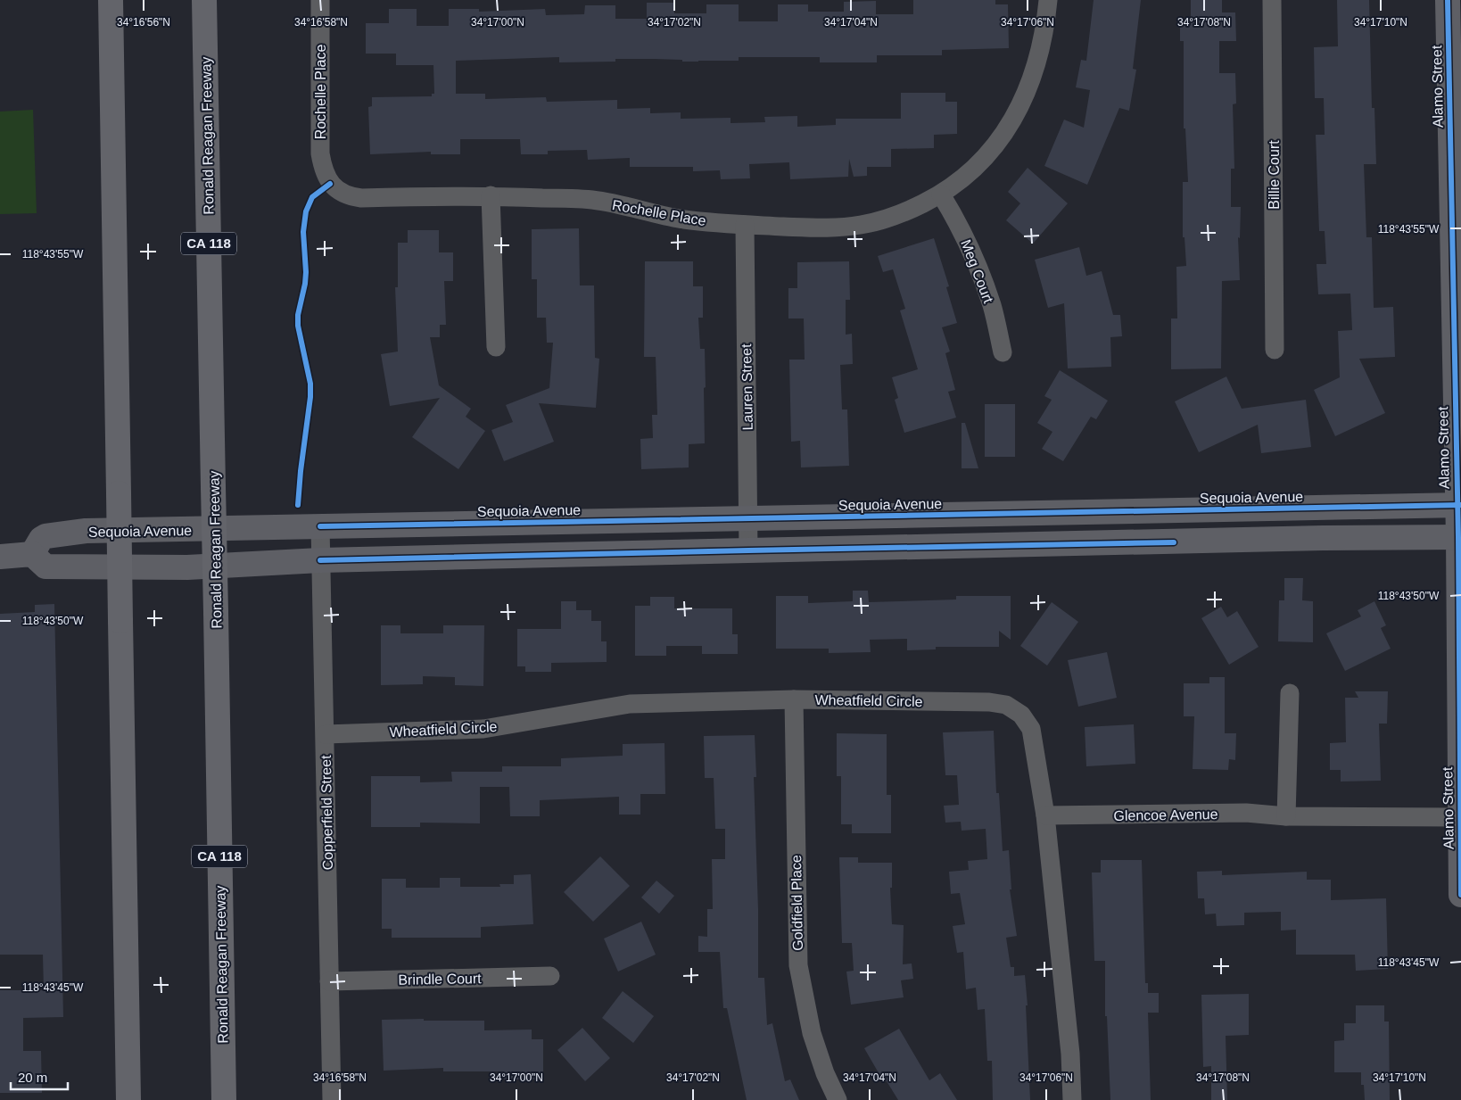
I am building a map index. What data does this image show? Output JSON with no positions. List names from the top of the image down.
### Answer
{
  "streets": {
    "highway": ["Ronald Reagan Freeway", "CA 118"],
    "main road": ["Alamo Street", "Sequoia Avenue"],
    "street": [
      "Rochelle Place",
      "Billie Court",
      "Meg Court",
      "Lauren Street",
      "Wheatfield Circle",
      "Copperfield Street",
      "Glencoe Avenue",
      "Goldfield Place",
      "Brindle Court"
    ]
  },
  "crossings": [
    ["Alamo Street", "Sequoia Avenue"],
    ["Alamo Street", "Glencoe Avenue"],
    ["Rochelle Place", "Meg Court"],
    ["Rochelle Place", "Lauren Street"],
    ["Lauren Street", "Sequoia Avenue"],
    ["Sequoia Avenue", "Copperfield Street"],
    ["Wheatfield Circle", "Copperfield Street"],
    ["Wheatfield Circle", "Glencoe Avenue"],
    ["Wheatfield Circle", "Goldfield Place"],
    ["Copperfield Street", "Brindle Court"]
  ],
  "scale_bar": "20 m",
  "coordinates": [
    "34°16'56\"N",
    "34°16'58\"N",
    "34°17'00\"N",
    "34°17'02\"N",
    "34°17'04\"N",
    "34°17'06\"N",
    "34°17'08\"N",
    "34°17'10\"N",
    "118°43'55\"W",
    "118°43'50\"W",
    "118°43'45\"W"
  ]
}
